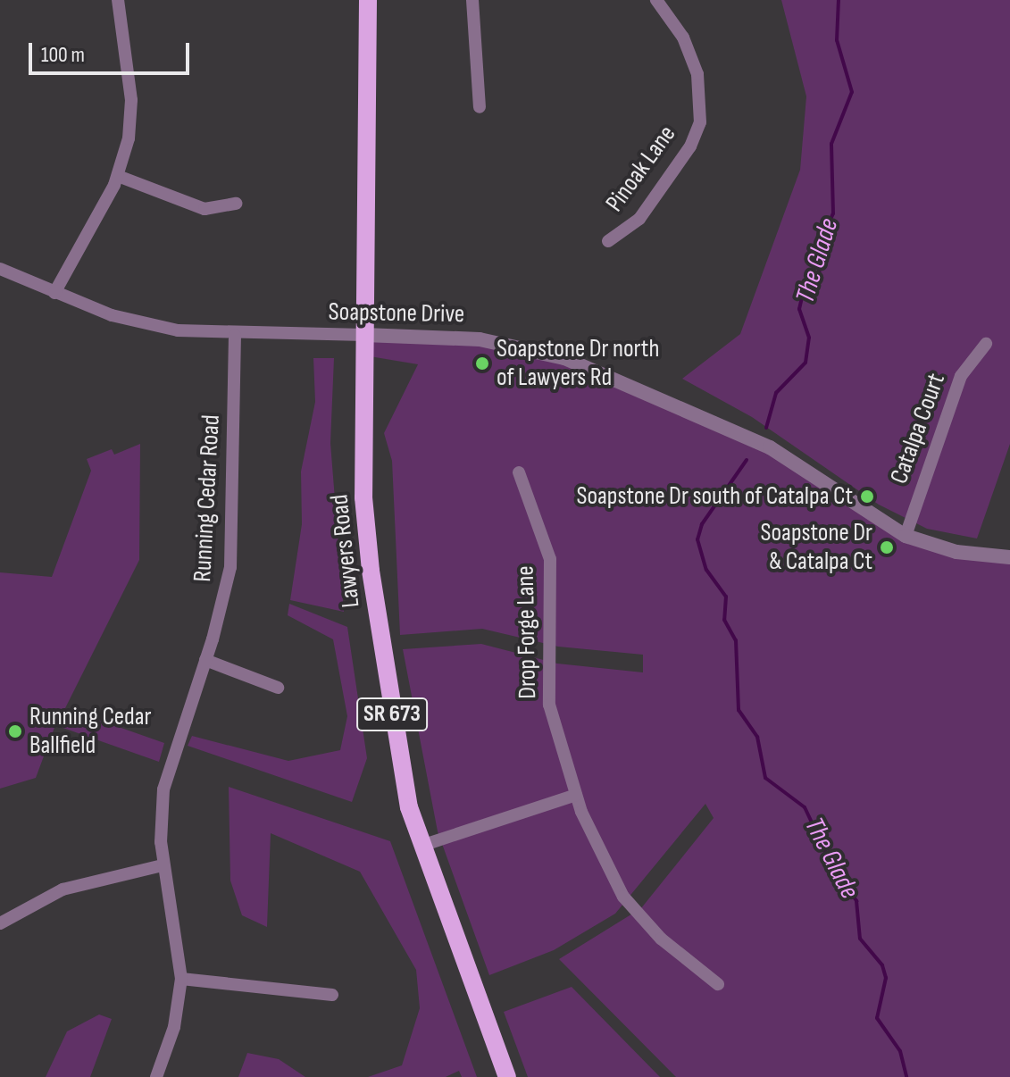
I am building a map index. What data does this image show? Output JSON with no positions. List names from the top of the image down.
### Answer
{
  "streets": {
    "main road": ["Lawyers Road", "SR 673"],
    "street": [
      "Pinoak Lane",
      "Soapstone Drive",
      "Catalpa Court",
      "Running Cedar Road",
      "Drop Forge Lane"
    ]
  },
  "crossings": [
    ["Soapstone Drive", "Catalpa Court"],
    ["Soapstone Drive", "Running Cedar Road"],
    ["Soapstone Drive", "Lawyers Road"]
  ],
  "water": ["The Glade"],
  "places": [
    "Soapstone Dr north of Lawyers Rd",
    "Soapstone Dr south of Catalpa Ct",
    "Soapstone Dr & Catalpa Ct",
    "Running Cedar Ballfield"
  ],
  "scale_bar": "100 m"
}
